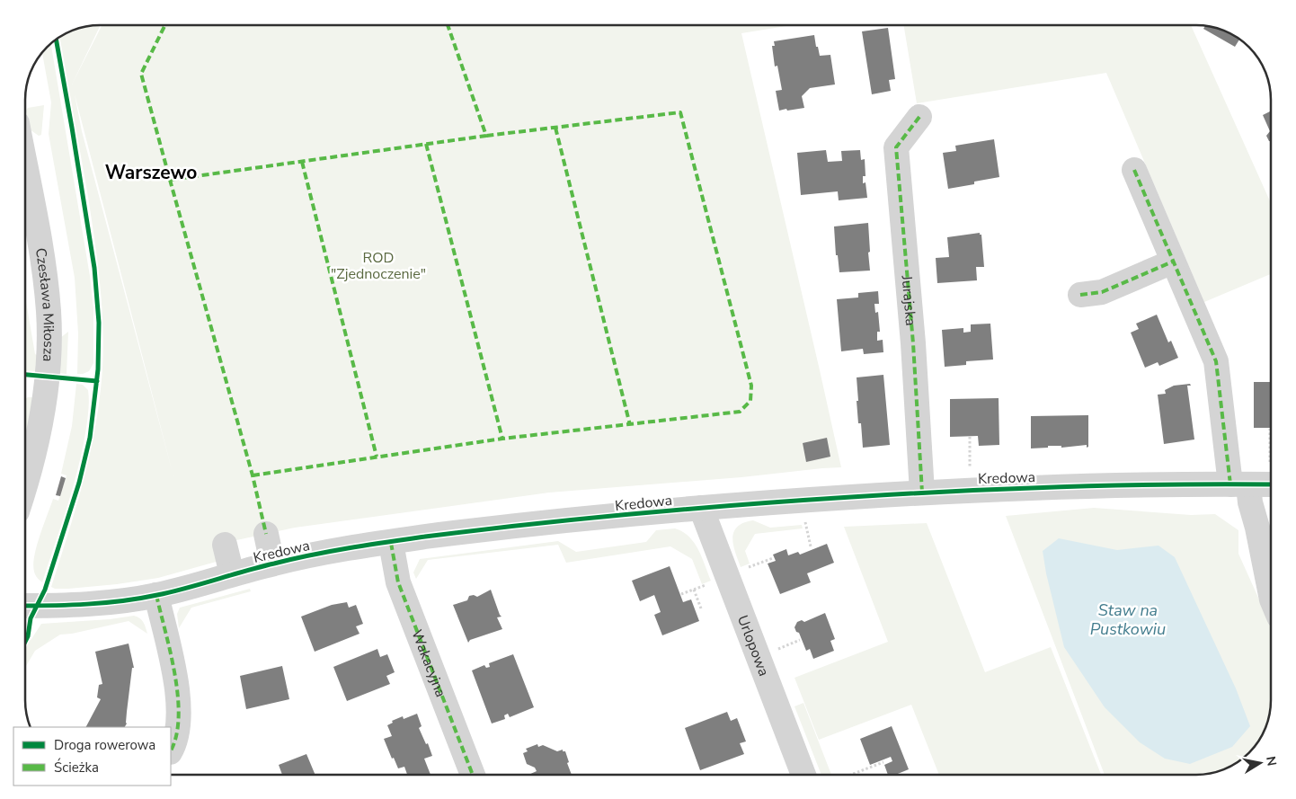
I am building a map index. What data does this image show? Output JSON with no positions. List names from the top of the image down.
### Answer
{
  "streets": {
    "street": [
      "Jurajska",
      "Czesława Miłosza",
      "Kredowa",
      "Urlopowa",
      "Wakacyjna"
    ]
  },
  "crossings": [
    ["Jurajska", "Kredowa"],
    ["Kredowa", "Urlopowa"],
    ["Kredowa", "Wakacyjna"]
  ],
  "districts": ["Warszewo"],
  "water": ["Staw na Pustkowiu"],
  "parks": ["ROD \"Zjednoczenie\""],
  "legend": ["Droga rowerowa", "Ścieżka"],
  "north": "right"
}
